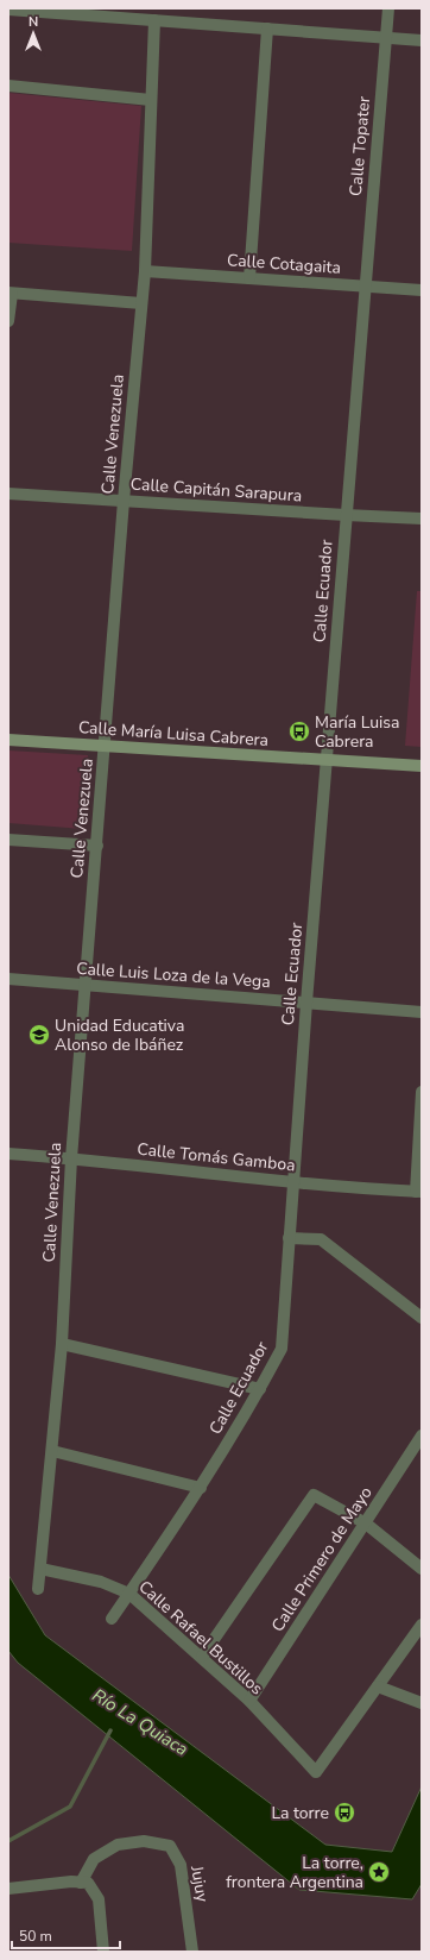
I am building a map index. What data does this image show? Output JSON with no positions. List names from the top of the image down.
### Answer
{
  "streets": {
    "street": [
      "Calle Topater",
      "Calle Cotagaita",
      "Calle Venezuela",
      "Calle Capitán Sarapura",
      "Calle Ecuador",
      "Calle María Luisa Cabrera",
      "Calle Luis Loza de la Vega",
      "Calle Tomás Gamboa",
      "Calle Primero de Mayo",
      "Calle Rafael Bustillos",
      "Jujuy"
    ]
  },
  "crossings": [
    ["Calle Topater", "Calle Cotagaita"],
    ["Calle Topater", "Calle Ecuador"],
    ["Calle Cotagaita", "Calle Venezuela"],
    ["Calle Cotagaita", "Calle Ecuador"],
    ["Calle Venezuela", "Calle Capitán Sarapura"],
    ["Calle Venezuela", "Calle María Luisa Cabrera"],
    ["Calle Venezuela", "Calle Luis Loza de la Vega"],
    ["Calle Venezuela", "Calle Tomás Gamboa"],
    ["Calle Venezuela", "Calle Rafael Bustillos"],
    ["Calle Capitán Sarapura", "Calle Ecuador"],
    ["Calle Ecuador", "Calle María Luisa Cabrera"],
    ["Calle Ecuador", "Calle Luis Loza de la Vega"],
    ["Calle Ecuador", "Calle Tomás Gamboa"],
    ["Calle Ecuador", "Calle Rafael Bustillos"],
    ["Calle Primero de Mayo", "Calle Rafael Bustillos"]
  ],
  "water": ["Río La Quiaca"],
  "places": {
    "bus stop": ["María Luisa Cabrera", "La torre"],
    "school or university": ["Unidad Educativa Alonso de Ibáñez"],
    "place": ["La torre, frontera Argentina"]
  },
  "scale_bar": "50 m",
  "north": "top"
}
